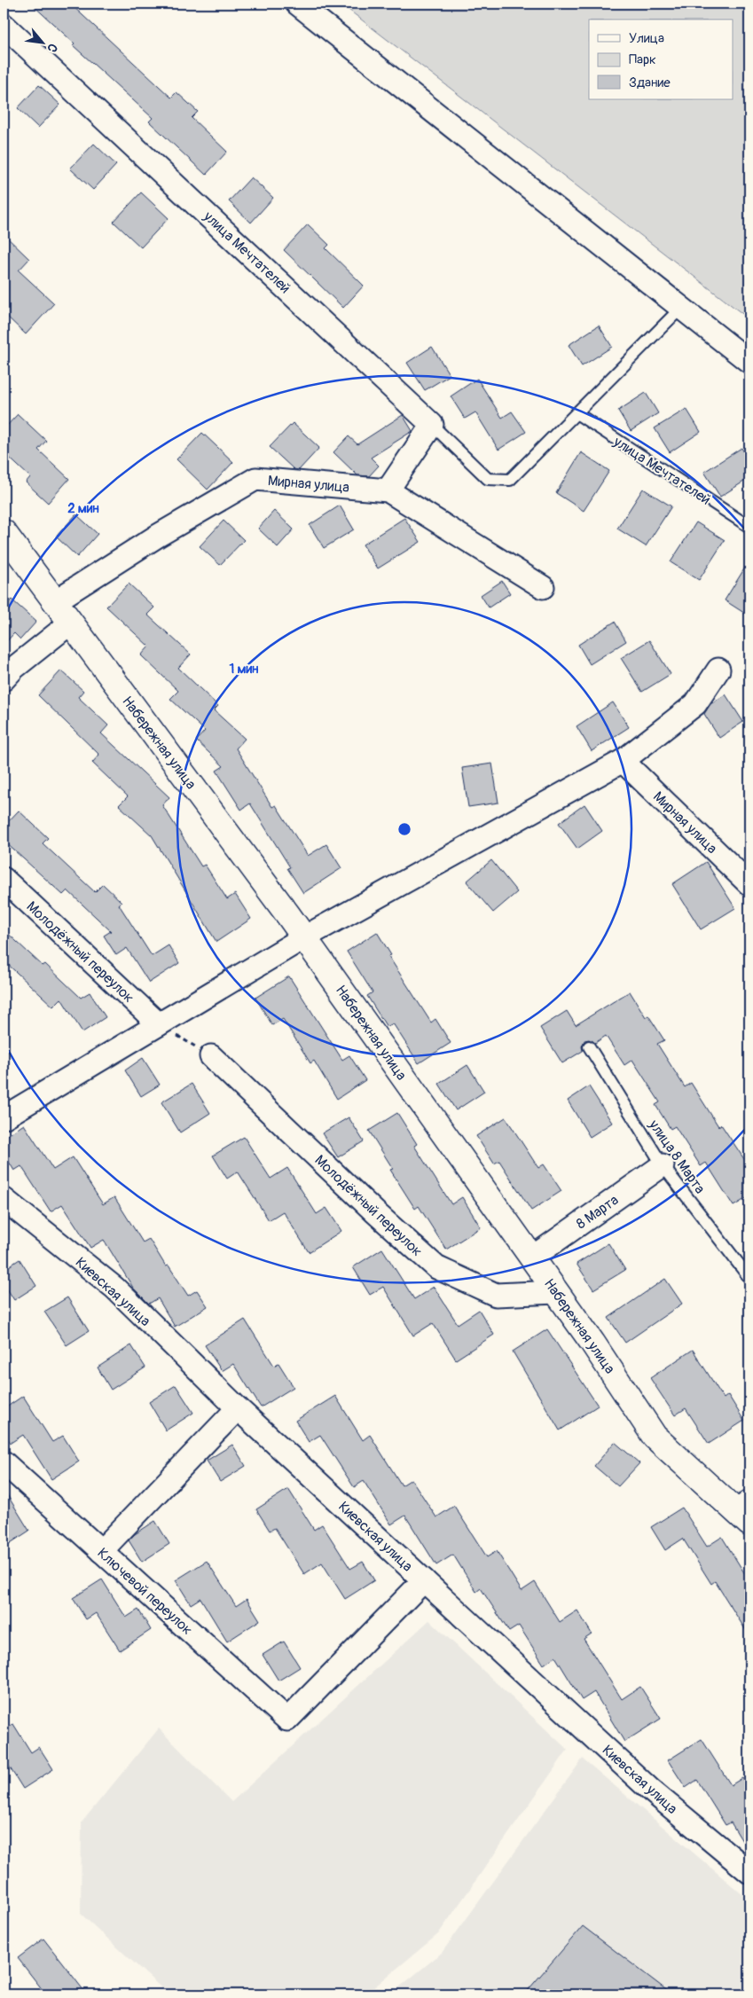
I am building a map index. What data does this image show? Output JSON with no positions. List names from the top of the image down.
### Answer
{
  "streets": {
    "street": [
      "улица Мечтателей",
      "Мирная улица",
      "Набережная улица",
      "Молодёжный переулок",
      "8 Марта",
      "Киевская улица",
      "Ключевой переулок"
    ],
    "lane": ["улица 8 Марта"]
  },
  "crossings": [
    ["Мирная улица", "Набережная улица"],
    ["Набережная улица", "Молодёжный переулок"],
    ["Набережная улица", "8 Марта"],
    ["улица 8 Марта", "8 Марта"],
    ["Киевская улица", "Ключевой переулок"]
  ],
  "legend": ["Улица", "Парк", "Здание"],
  "north": "bottom right",
  "rings": ["2 мин", "1 мин"]
}
